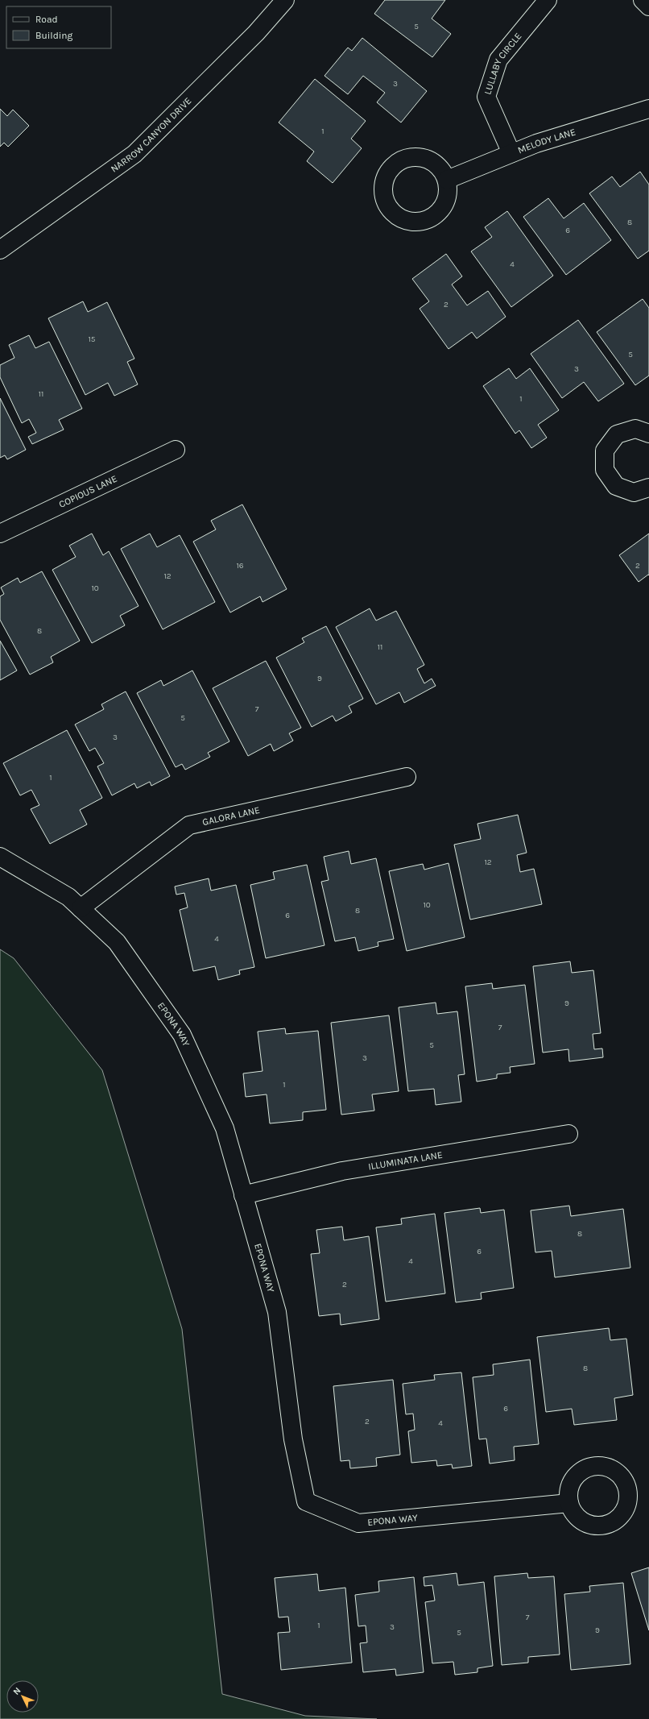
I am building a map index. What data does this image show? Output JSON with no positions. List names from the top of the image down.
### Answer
{
  "streets": {
    "street": [
      "LULLABY CIRCLE",
      "NARROW CANYON DRIVE",
      "MELODY LANE",
      "COPIOUS LANE",
      "GALORA LANE",
      "EPONA WAY",
      "ILLUMINATA LANE"
    ]
  },
  "crossings": [
    ["LULLABY CIRCLE", "MELODY LANE"],
    ["GALORA LANE", "EPONA WAY"],
    ["EPONA WAY", "ILLUMINATA LANE"]
  ],
  "house_numbers": [
    "5",
    "3",
    "1",
    "8",
    "6",
    "4",
    "2",
    "15",
    "5",
    "3",
    "11",
    "1",
    "16",
    "2",
    "12",
    "10",
    "8",
    "11",
    "9",
    "7",
    "5",
    "3",
    "1",
    "12",
    "10",
    "8",
    "6",
    "4",
    "9",
    "7",
    "5",
    "3",
    "1",
    "8",
    "6",
    "4",
    "2",
    "8",
    "6",
    "2",
    "4",
    "7",
    "1",
    "3",
    "9",
    "5"
  ],
  "legend": ["Road", "Building"],
  "north": "top left"
}
